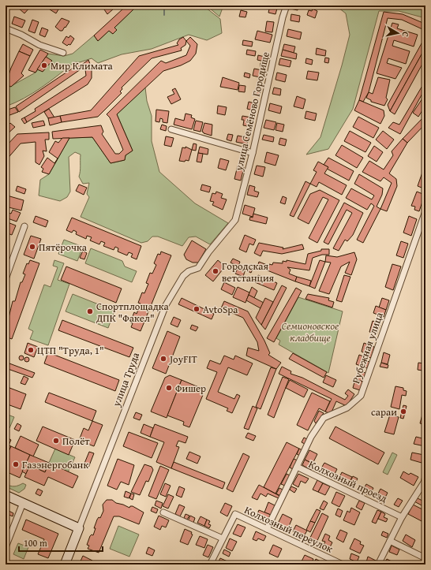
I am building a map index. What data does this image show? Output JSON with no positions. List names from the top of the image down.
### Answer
{
  "streets": {
    "main road": ["улица Труда"],
    "street": [
      "улица Семёново Городище",
      "Рубежная улица",
      "Колхозный проезд",
      "Колхозный переулок"
    ]
  },
  "crossings": [
    ["улица Семёново Городище", "улица Труда"],
    ["Рубежная улица", "Колхозный проезд"],
    ["Колхозный проезд", "Колхозный переулок"]
  ],
  "parks": ["Семионовское кладбище"],
  "places": [
    "Мир Климата",
    "Пятёрочка",
    "Городская ветстанция",
    "AvtoSpa",
    "Спортплощадка ДПК \"Факел\"",
    "ЦТП \"Труда, 1\"",
    "JoyFIT",
    "Фишер",
    "сараи",
    "Полёт",
    "Газэнергобанк"
  ],
  "scale_bar": "100 m",
  "north": "right"
}
